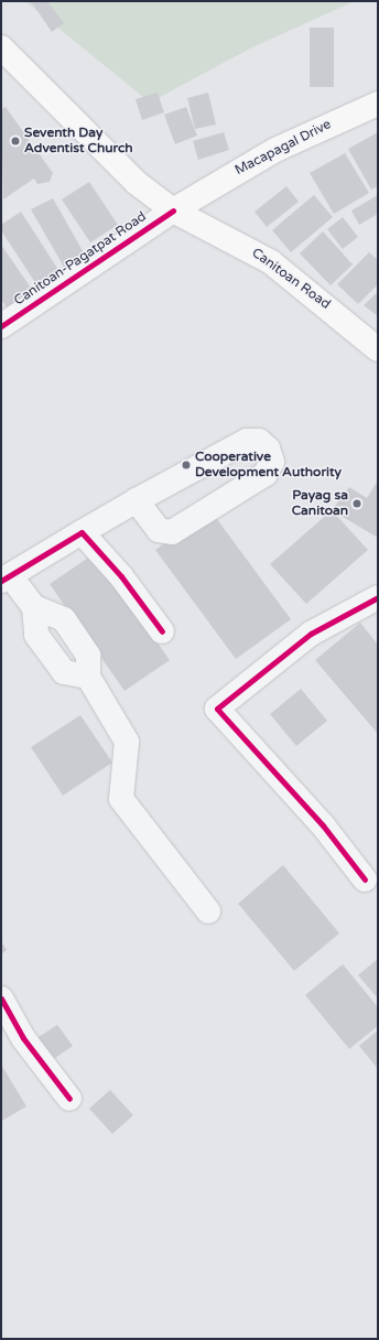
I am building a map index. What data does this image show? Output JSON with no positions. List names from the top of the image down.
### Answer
{
  "streets": {
    "main road": ["Macapagal Drive", "Canitoan Road"],
    "street": ["Canitoan-Pagatpat Road"]
  },
  "crossings": [
    ["Macapagal Drive", "Canitoan-Pagatpat Road"],
    ["Macapagal Drive", "Canitoan Road"],
    ["Canitoan-Pagatpat Road", "Canitoan Road"]
  ],
  "places": ["Seventh Day Adventist Church", "Cooperative Development Authority", "Payag sa Canitoan"]
}
